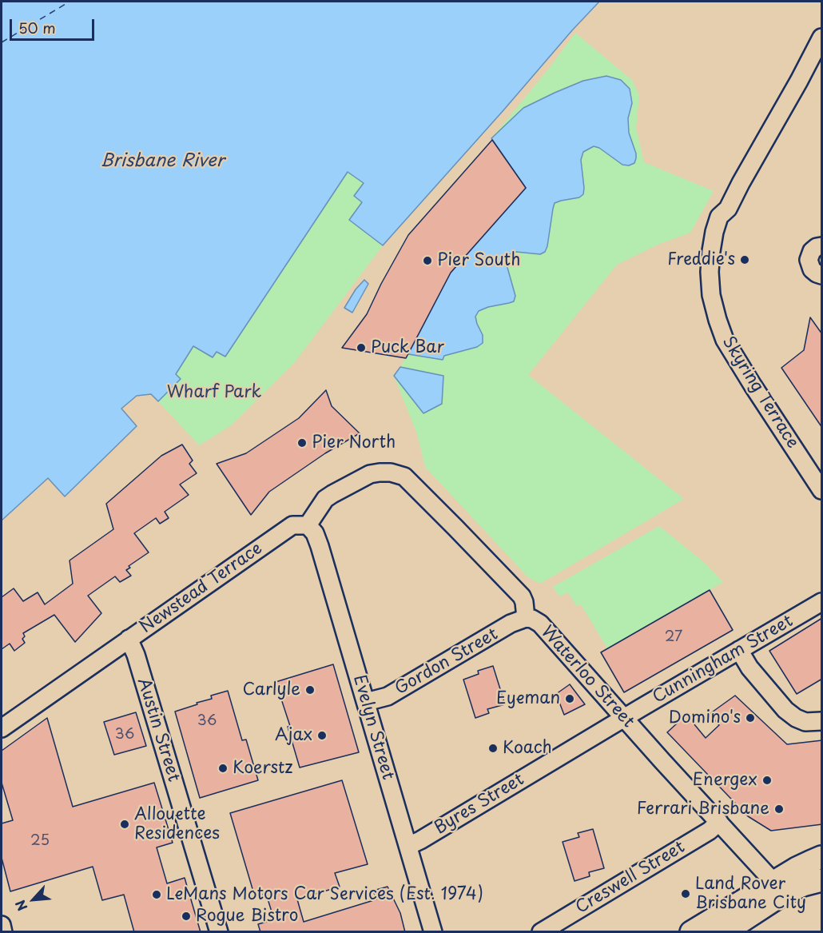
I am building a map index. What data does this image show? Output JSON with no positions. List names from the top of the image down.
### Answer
{
  "streets": {
    "street": [
      "Skyring Terrace",
      "Newstead Terrace",
      "Cunningham Street",
      "Gordon Street",
      "Waterloo Street",
      "Evelyn Street",
      "Austin Street",
      "Byres Street",
      "Creswell Street"
    ]
  },
  "crossings": [
    ["Newstead Terrace", "Waterloo Street"],
    ["Newstead Terrace", "Evelyn Street"],
    ["Newstead Terrace", "Austin Street"],
    ["Cunningham Street", "Waterloo Street"],
    ["Cunningham Street", "Byres Street"],
    ["Gordon Street", "Waterloo Street"],
    ["Gordon Street", "Evelyn Street"],
    ["Waterloo Street", "Evelyn Street"],
    ["Waterloo Street", "Byres Street"],
    ["Waterloo Street", "Creswell Street"],
    ["Evelyn Street", "Byres Street"]
  ],
  "water": ["Brisbane River"],
  "parks": ["Wharf Park"],
  "places": [
    "Freddie's",
    "Pier South",
    "Puck Bar",
    "Pier North",
    "Carlyle",
    "Eyeman",
    "Domino's",
    "Ajax",
    "Koach",
    "Koerstz",
    "Energex",
    "Ferrari Brisbane",
    "Allouette Residences",
    "Land Rover Brisbane City",
    "LeMans Motors Car Services (Est. 1974)",
    "Rogue Bistro"
  ],
  "house_numbers": [
    "27",
    "36",
    "36",
    "25"
  ],
  "scale_bar": "50 m",
  "north": "bottom left"
}
